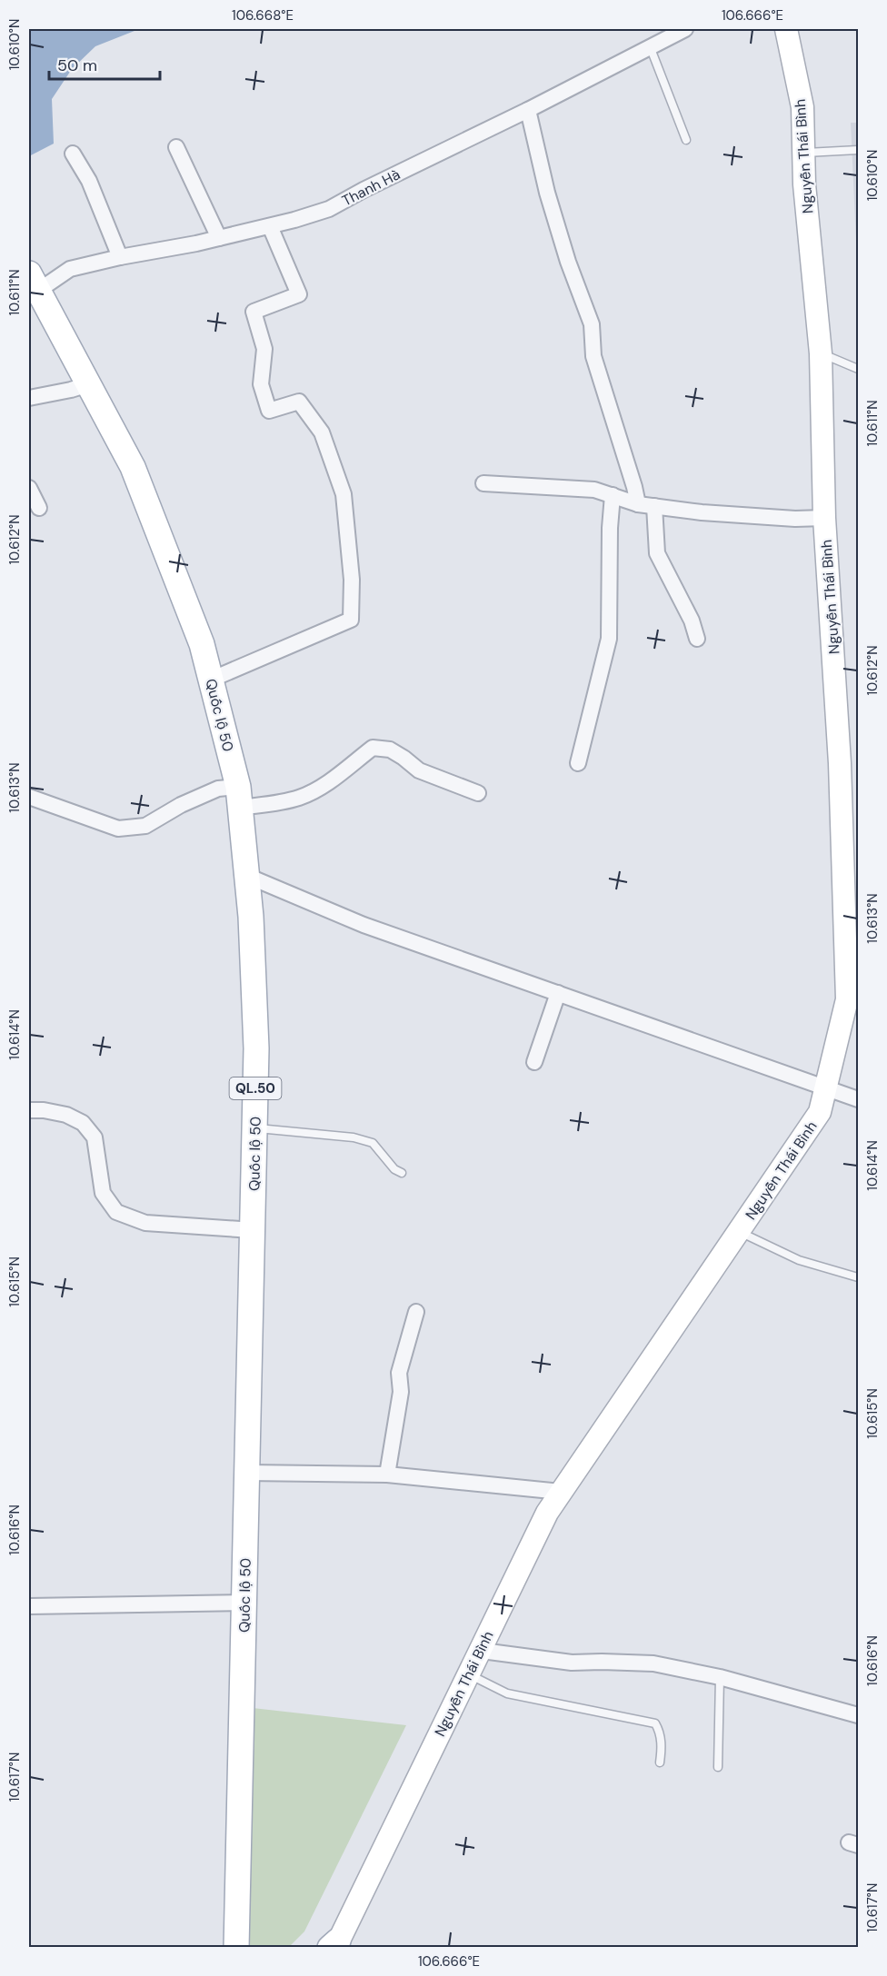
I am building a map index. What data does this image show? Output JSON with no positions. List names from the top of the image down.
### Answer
{
  "streets": {
    "main road": ["Quốc lộ 50", "QL.50"],
    "street": ["Nguyễn Thái Bình", "Thanh Hà"]
  },
  "crossings": [
    ["Thanh Hà", "Quốc lộ 50"]
  ],
  "scale_bar": "50 m",
  "coordinates": [
    "106.668°E",
    "106.666°E",
    "10.610°N",
    "10.611°N",
    "10.612°N",
    "10.613°N",
    "10.614°N",
    "10.615°N",
    "10.616°N",
    "10.617°N"
  ]
}
